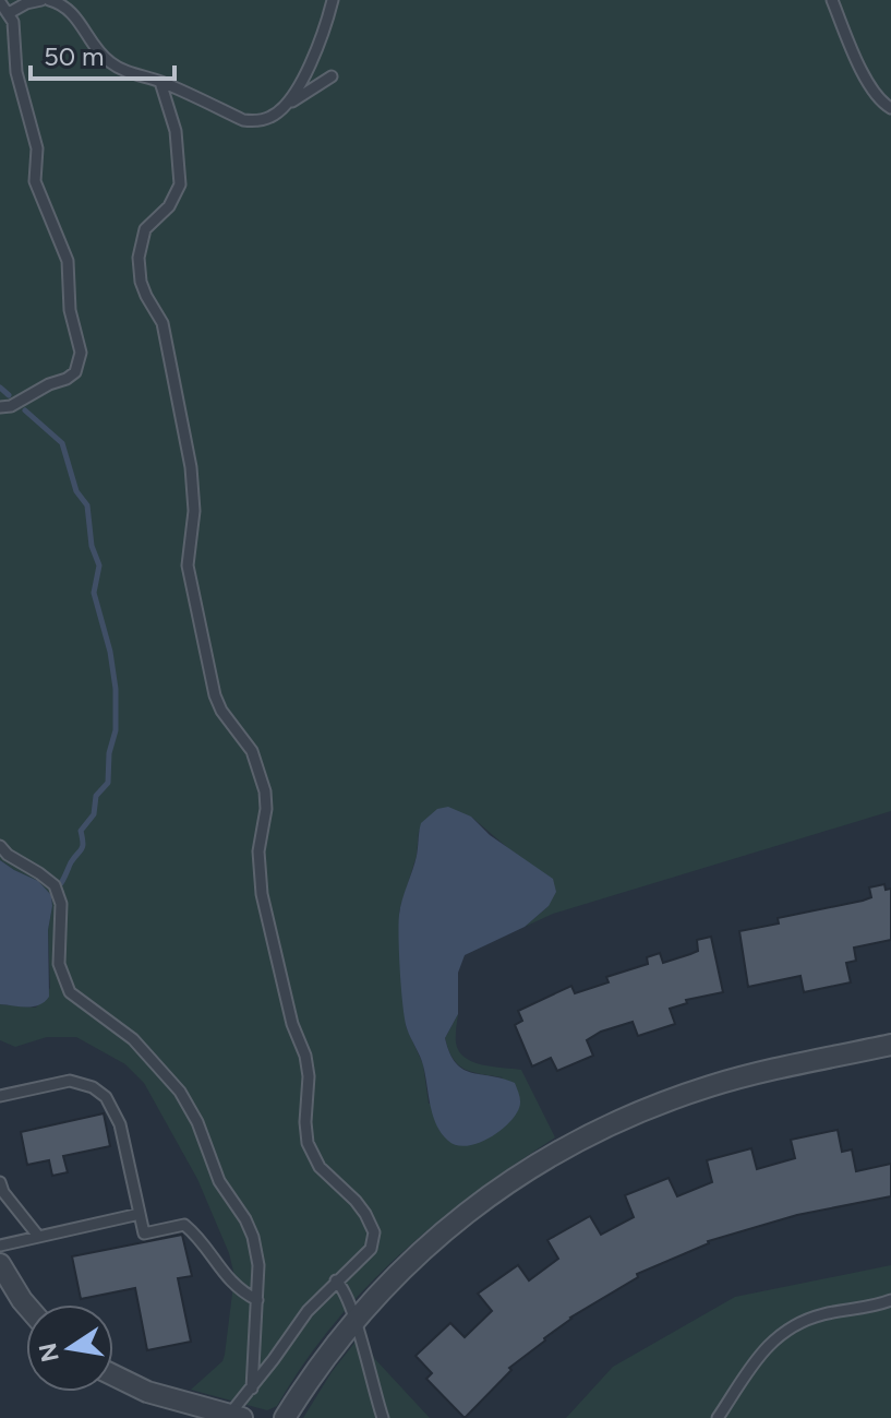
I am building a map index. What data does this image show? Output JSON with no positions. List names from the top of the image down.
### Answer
{
  "scale_bar": "50 m",
  "north": "left"
}
